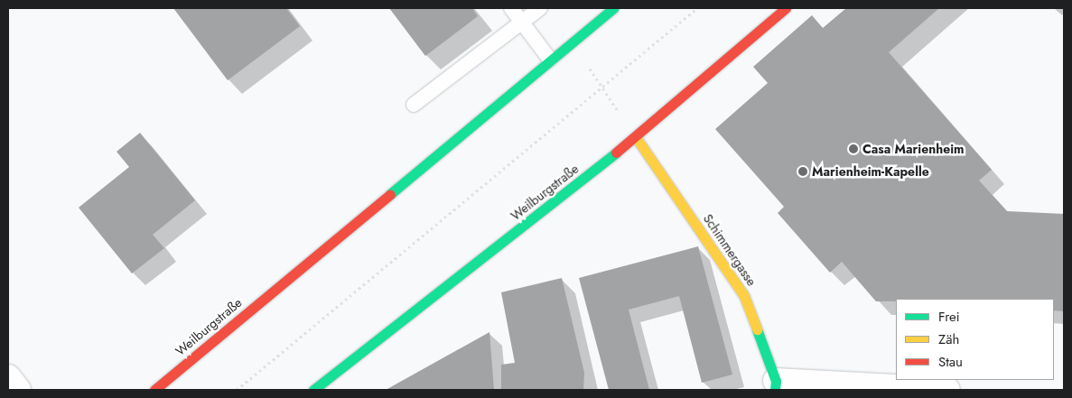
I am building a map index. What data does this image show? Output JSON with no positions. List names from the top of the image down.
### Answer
{
  "streets": {
    "street": ["Weilburgstraße", "Schimmergasse"]
  },
  "crossings": [
    ["Weilburgstraße", "Schimmergasse"]
  ],
  "places": ["Casa Marienheim", "Marienheim-Kapelle"],
  "legend": ["Frei", "Zäh", "Stau"]
}
